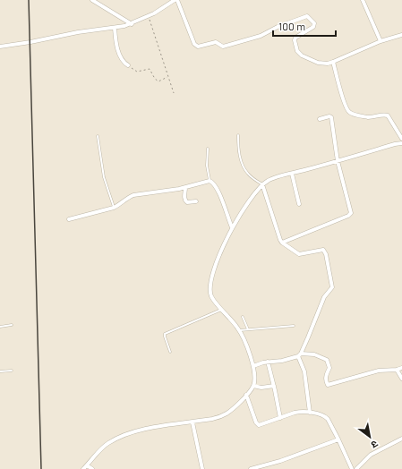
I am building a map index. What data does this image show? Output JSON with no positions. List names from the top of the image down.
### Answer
{
  "scale_bar": "100 m",
  "north": "bottom right"
}
